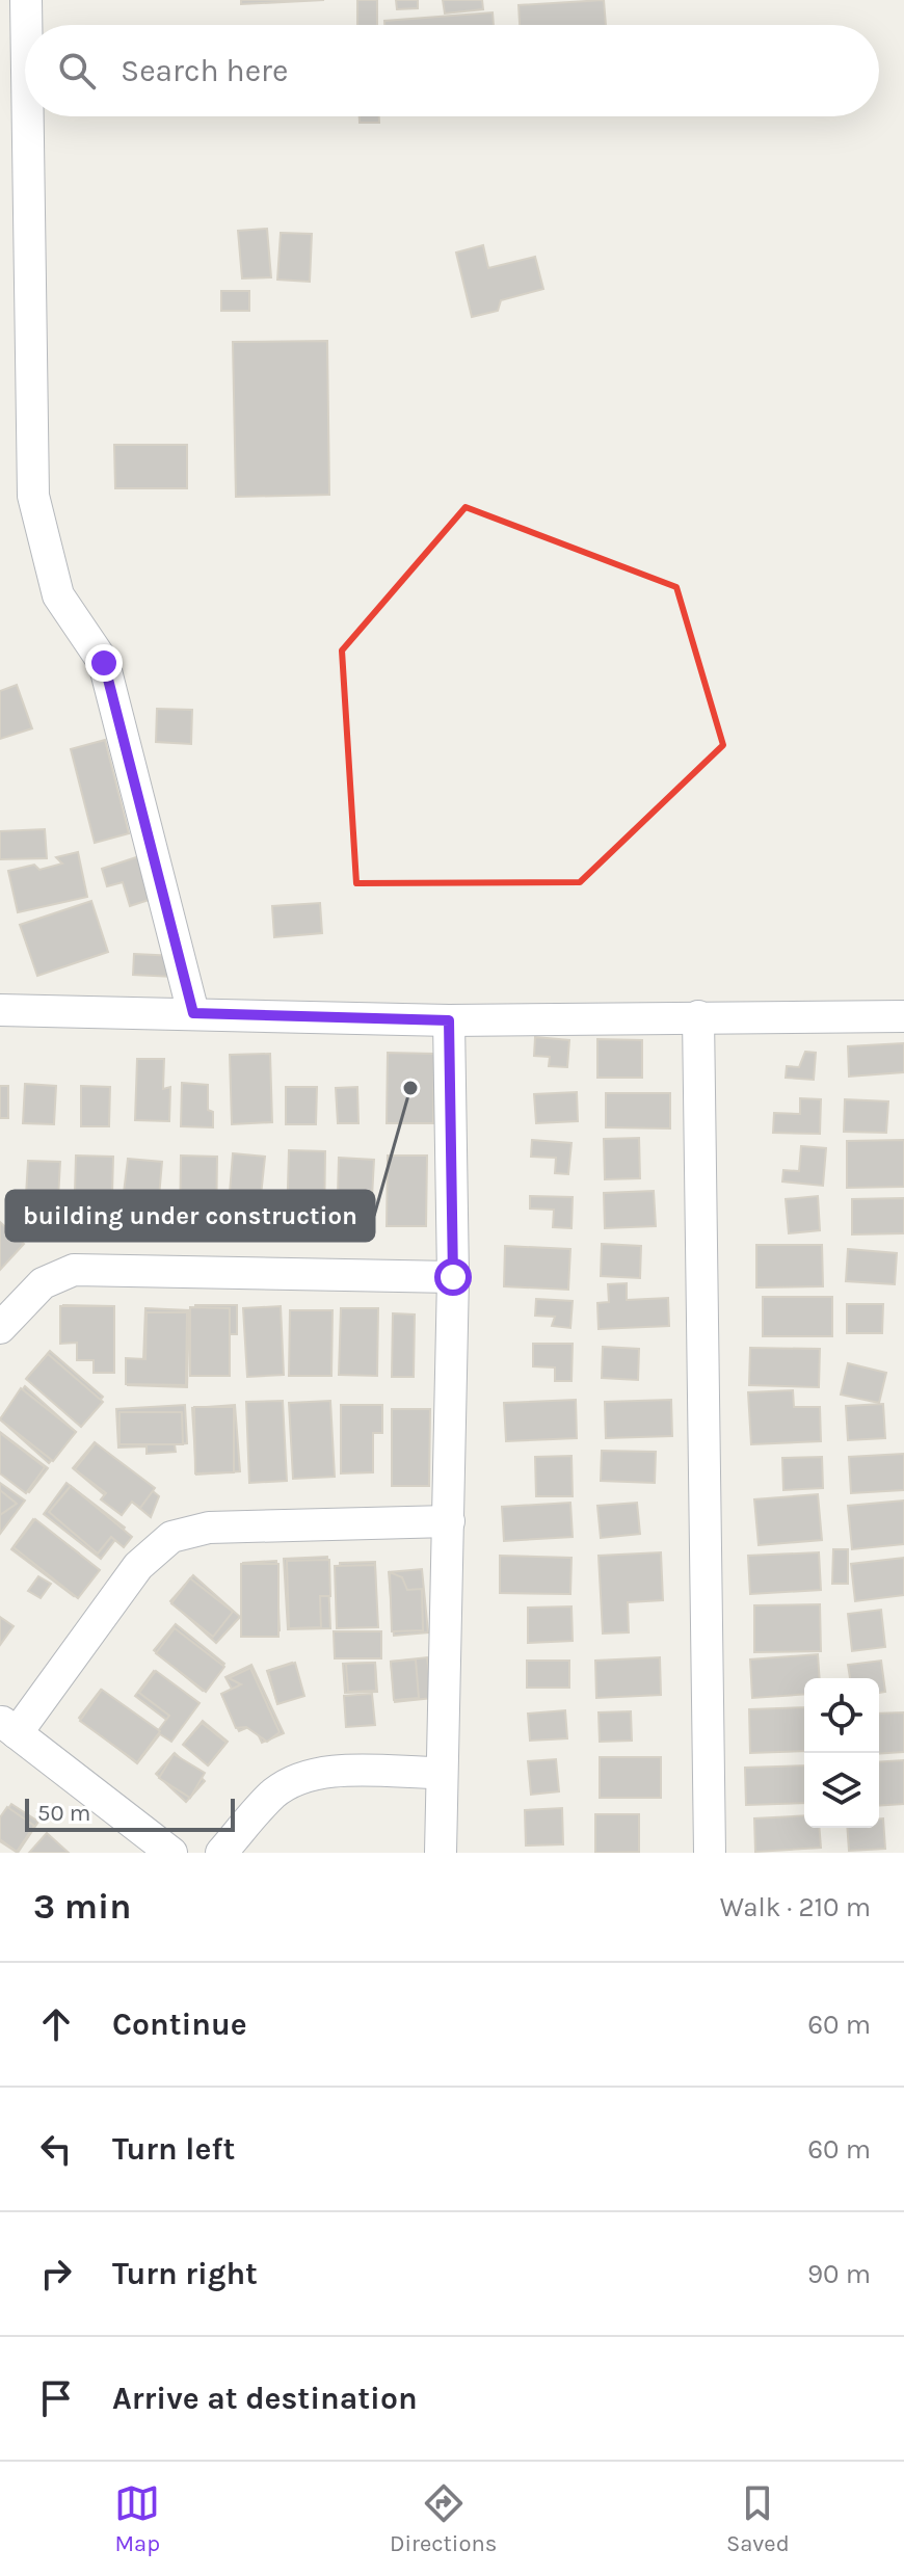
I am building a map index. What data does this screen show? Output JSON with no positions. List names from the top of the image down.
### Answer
{
  "places": ["building under construction"],
  "scale_bar": "50 m",
  "page": {
    "search": "Search here",
    "scale": "50 m",
    "heading": ["3 min", "Walk · 210 m"],
    "list": [
      ["Continue", "60 m"],
      ["Turn left", "60 m"],
      ["Turn right", "90 m"],
      "Arrive at destination"
    ],
    "nav": ["Map", "Directions", "Saved"]
  }
}
